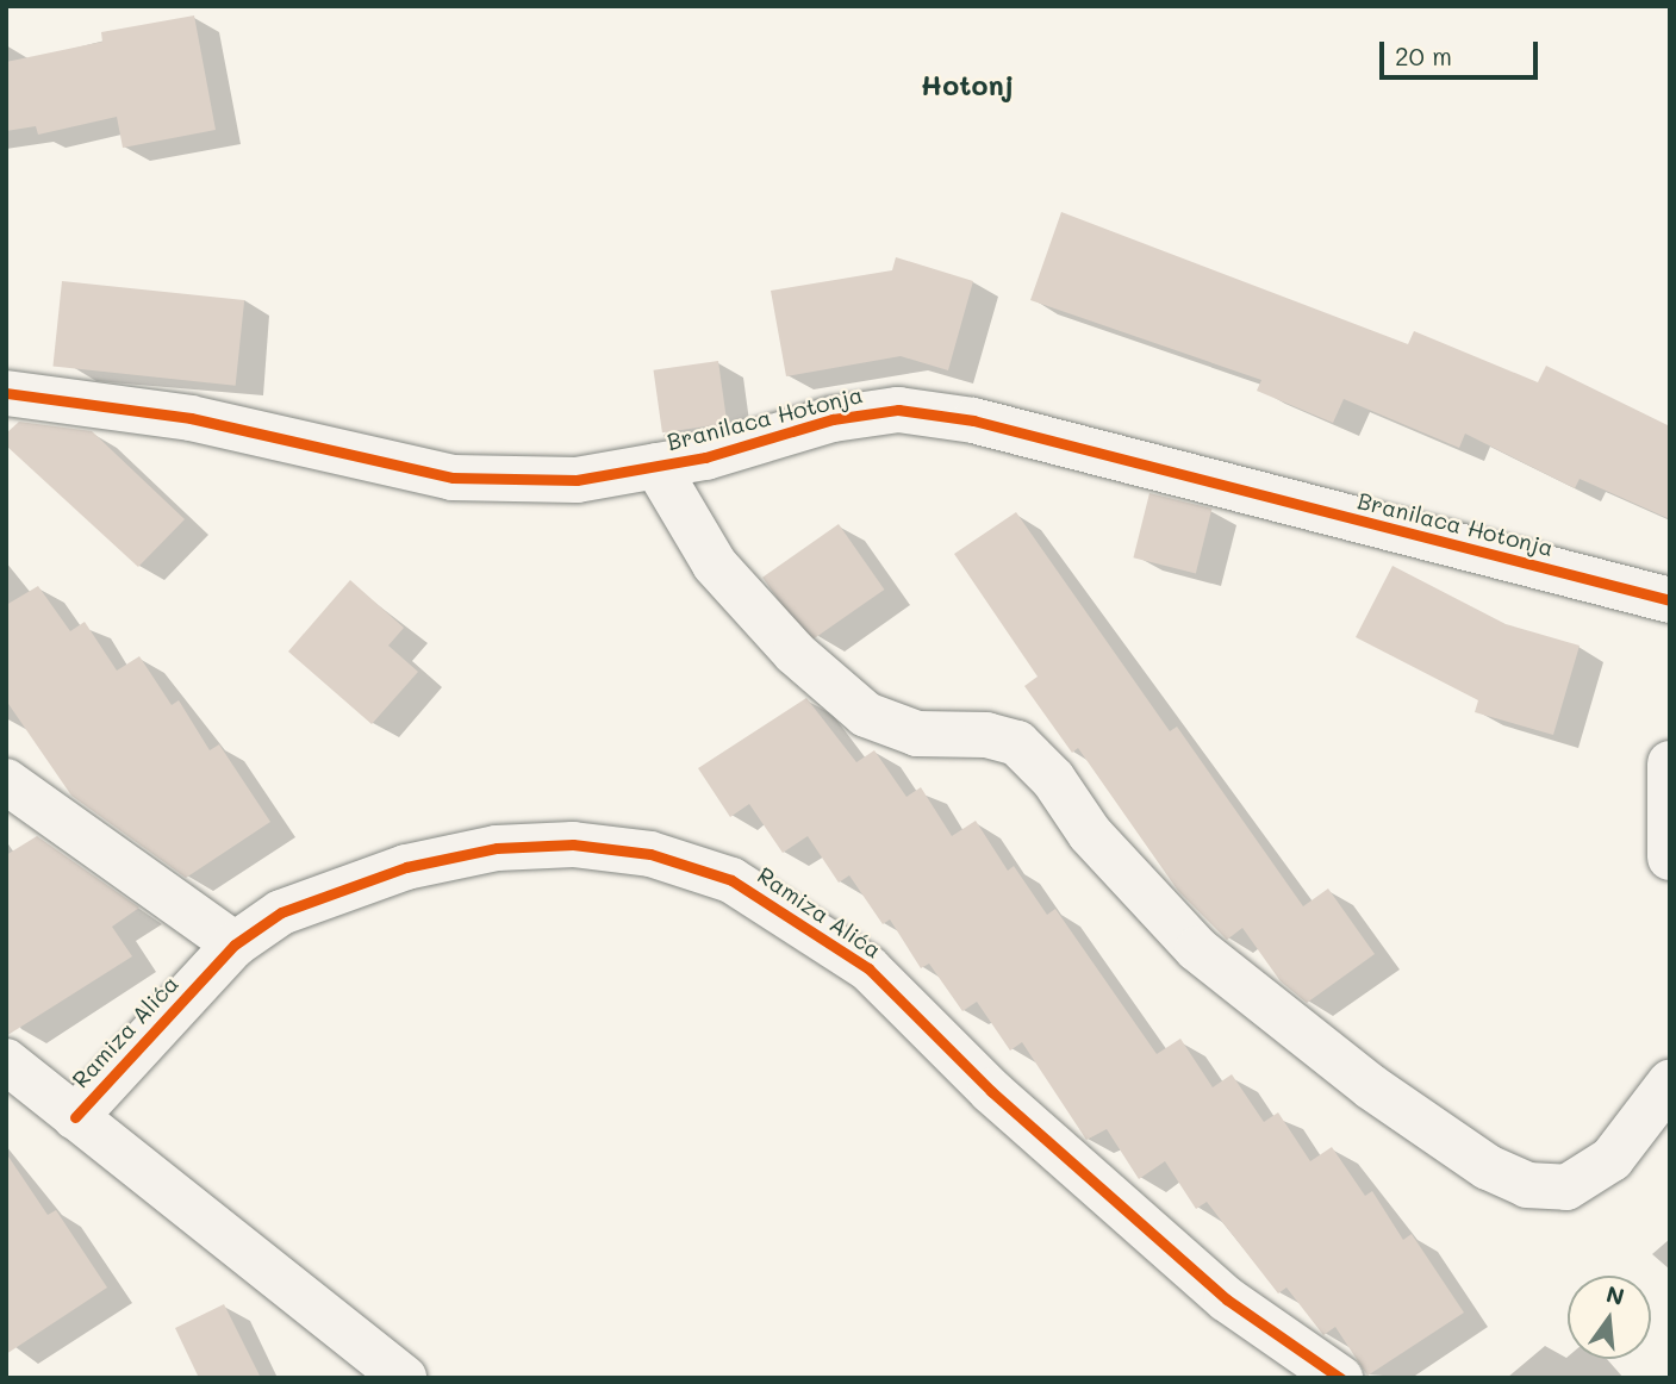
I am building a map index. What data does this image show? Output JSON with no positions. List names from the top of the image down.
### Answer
{
  "streets": {
    "street": ["Branilaca Hotonja", "Ramiza Alića"]
  },
  "districts": ["Hotonj"],
  "scale_bar": "20 m",
  "north": "top"
}
